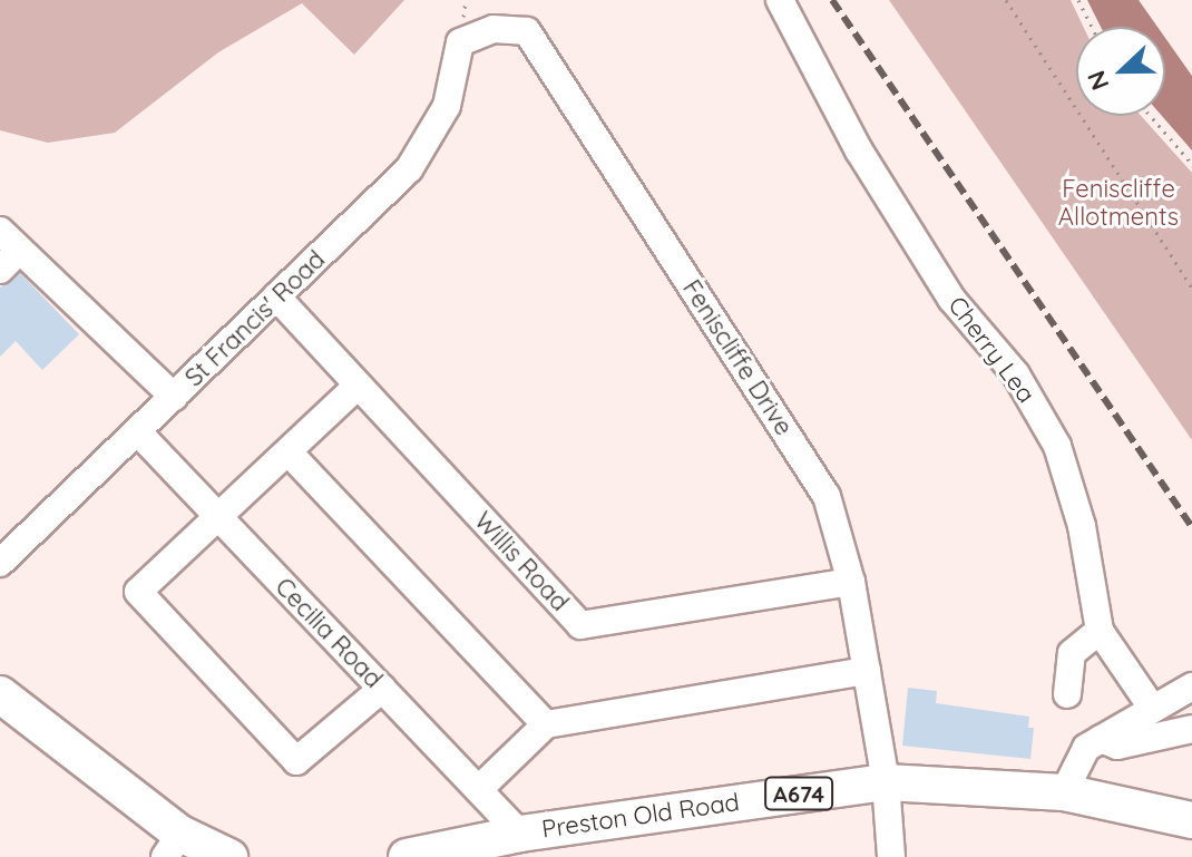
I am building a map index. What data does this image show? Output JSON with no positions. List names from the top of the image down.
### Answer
{
  "streets": {
    "main road": ["A674", "Preston Old Road"],
    "street": [
      "St Francis' Road",
      "Cherry Lea",
      "Feniscliffe Drive",
      "Willis Road",
      "Cecilia Road"
    ]
  },
  "crossings": [
    ["St Francis' Road", "Feniscliffe Drive"],
    ["St Francis' Road", "Willis Road"],
    ["St Francis' Road", "Cecilia Road"],
    ["Feniscliffe Drive", "Willis Road"],
    ["Feniscliffe Drive", "Preston Old Road"],
    ["Cecilia Road", "Preston Old Road"]
  ],
  "parks": ["Feniscliffe Allotments"],
  "north": "left"
}
